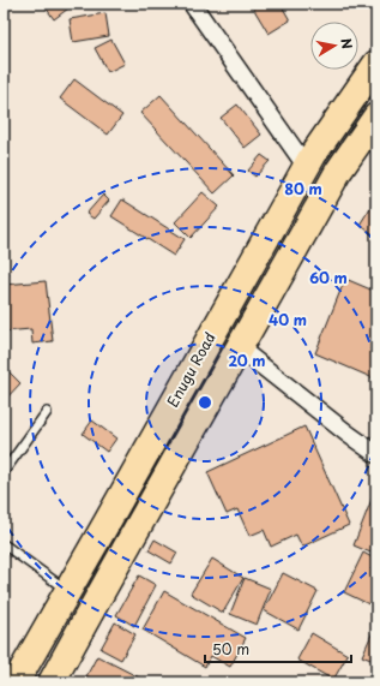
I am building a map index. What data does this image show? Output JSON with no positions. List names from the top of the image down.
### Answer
{
  "streets": {
    "main road": ["Enugu Road"]
  },
  "scale_bar": "50 m",
  "north": "right",
  "rings": [
    "80 m",
    "60 m",
    "40 m",
    "20 m"
  ]
}
